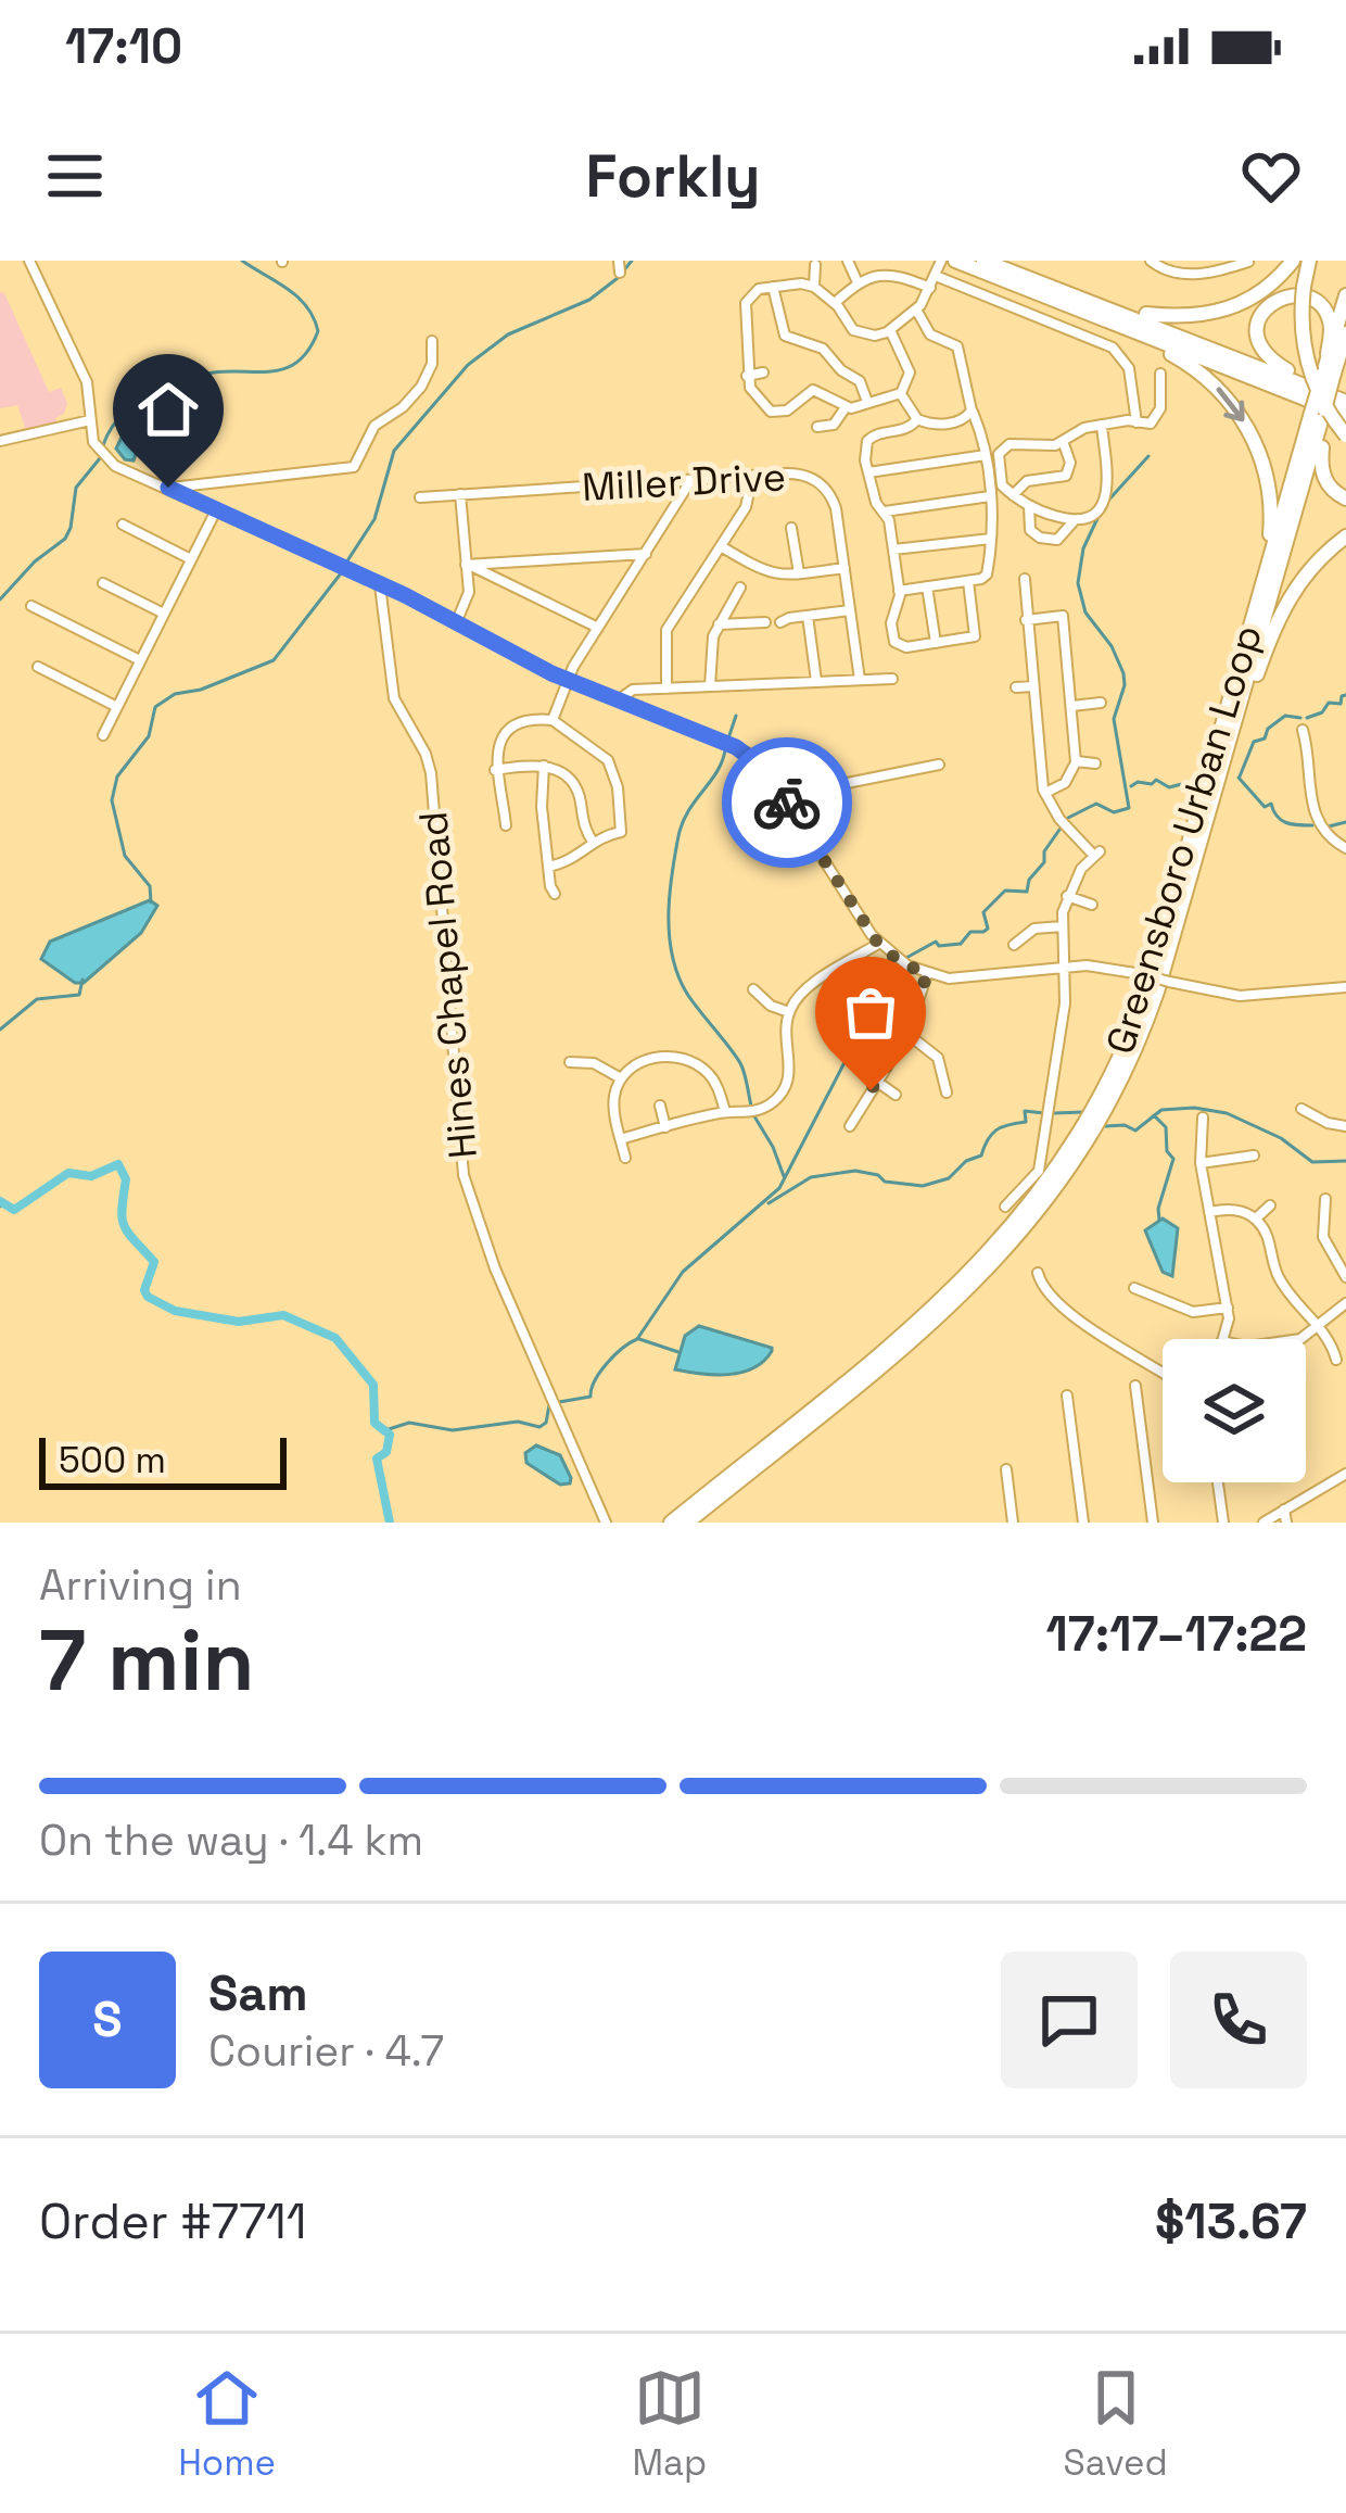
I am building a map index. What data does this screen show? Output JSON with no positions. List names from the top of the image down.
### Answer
{
  "streets": {
    "highway": ["Greensboro Urban Loop"],
    "street": ["Miller Drive", "Hines Chapel Road"]
  },
  "scale_bar": "500 m",
  "page": {
    "status": "17:10",
    "header": "Forkly",
    "scale": "500 m",
    "heading": ["7 min", "Arriving in", "17:17–17:22"],
    "panel": [
      "Sam",
      "Courier · 4.7",
      "Order #7711",
      "$13.67"
    ],
    "bar": "On the way · 1.4 km",
    "round": "S",
    "tabs": ["Home", "Map", "Saved"]
  }
}
